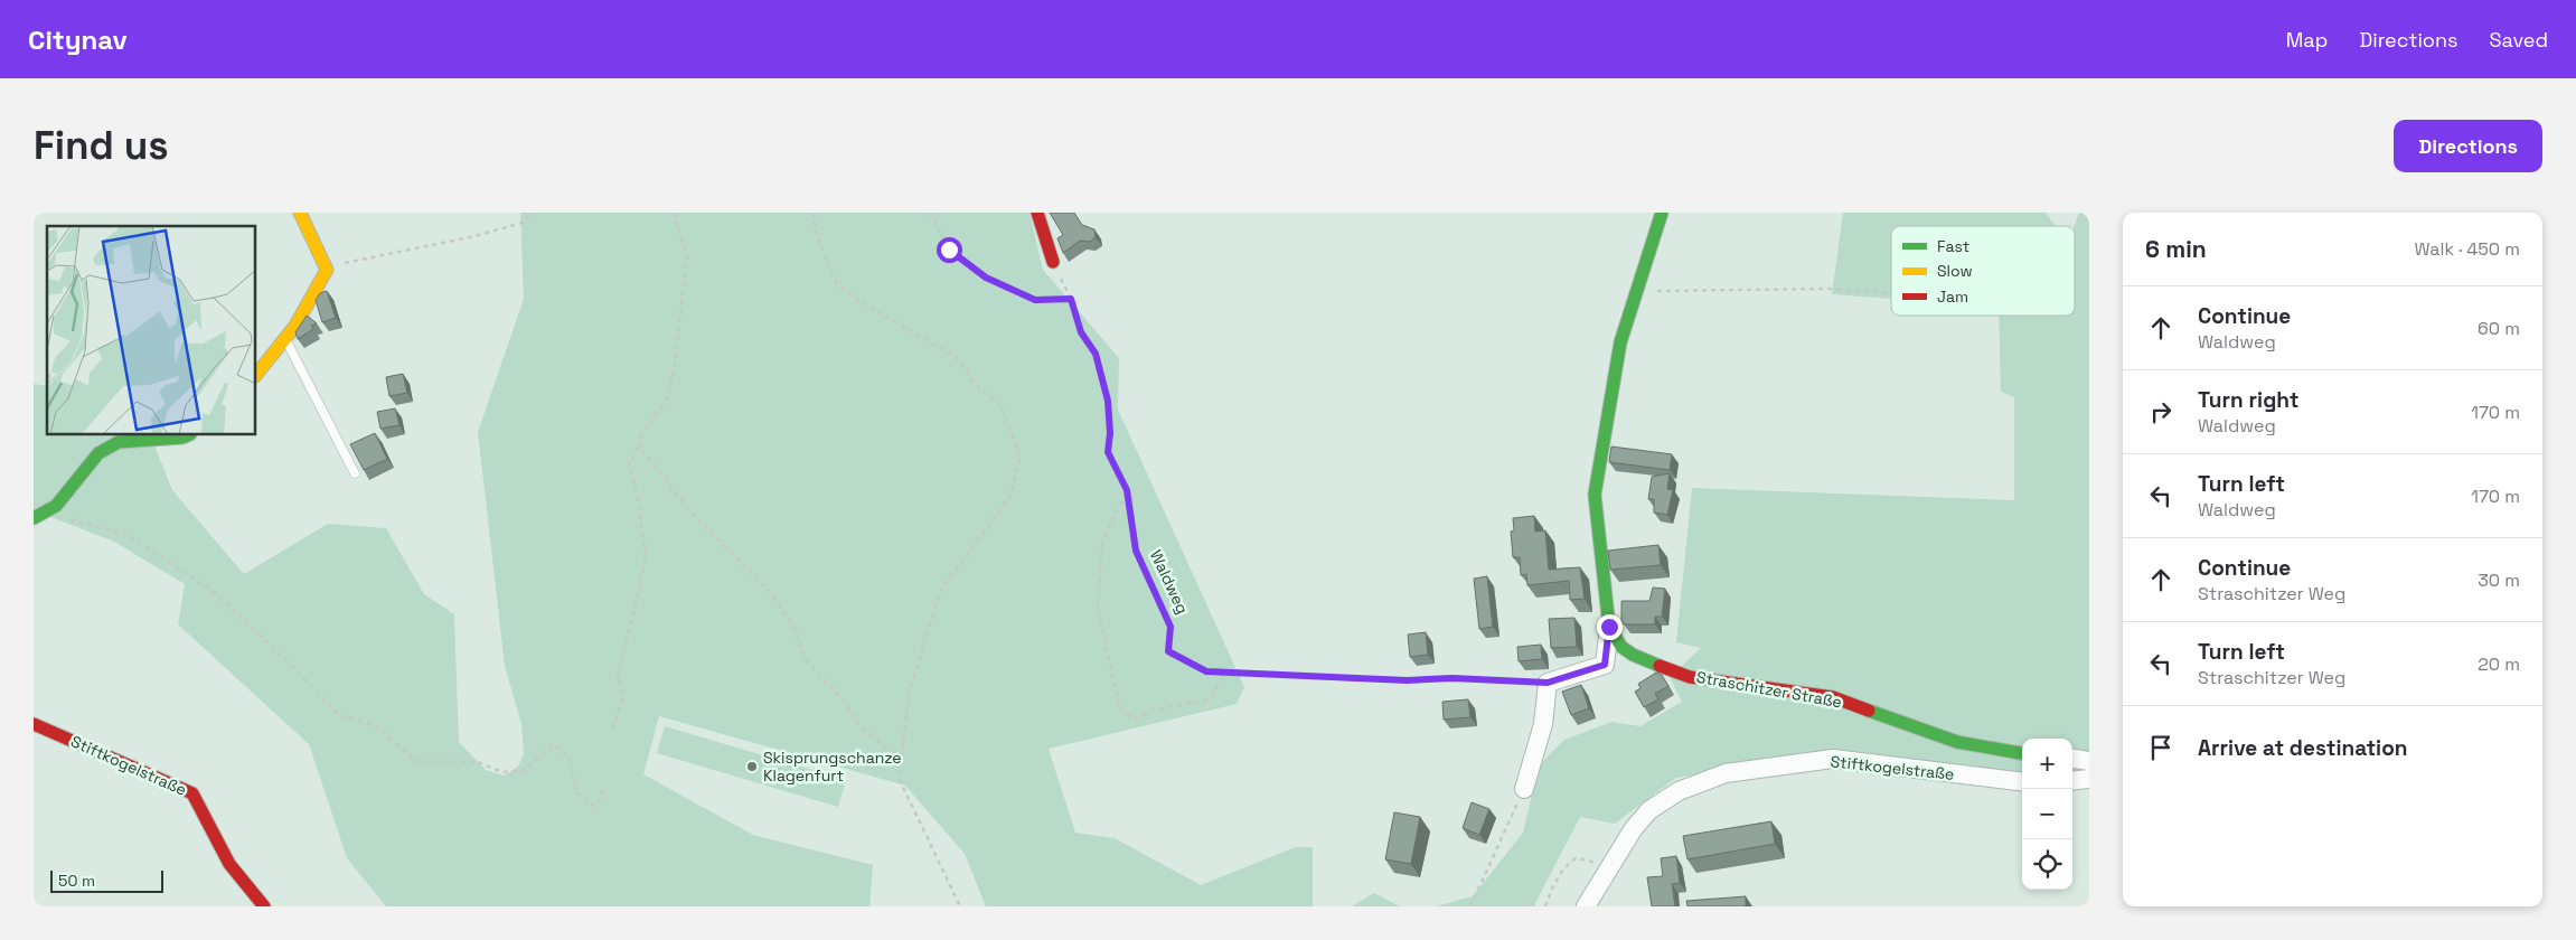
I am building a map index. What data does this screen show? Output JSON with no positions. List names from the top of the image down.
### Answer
{
  "streets": {
    "street": ["Straschitzer Straße", "Stiftkogelstraße"],
    "path": ["Waldweg"]
  },
  "places": ["Skisprungschanze Klagenfurt"],
  "legend": ["Fast", "Slow", "Jam"],
  "scale_bar": "50 m",
  "page": {
    "header": "Citynav",
    "nav": ["Map", "Directions", "Saved"],
    "buttons": "Directions",
    "title": "Find us",
    "heading": ["6 min", "Walk · 450 m"],
    "list": [
      ["Continue", "Waldweg", "60 m"],
      ["Turn right", "Waldweg", "170 m"],
      ["Turn left", "Waldweg", "170 m"],
      ["Continue", "Straschitzer Weg", "30 m"],
      ["Turn left", "Straschitzer Weg", "20 m"],
      "Arrive at destination"
    ],
    "map_buttons": ["+", "−"],
    "scale": "50 m"
  }
}
